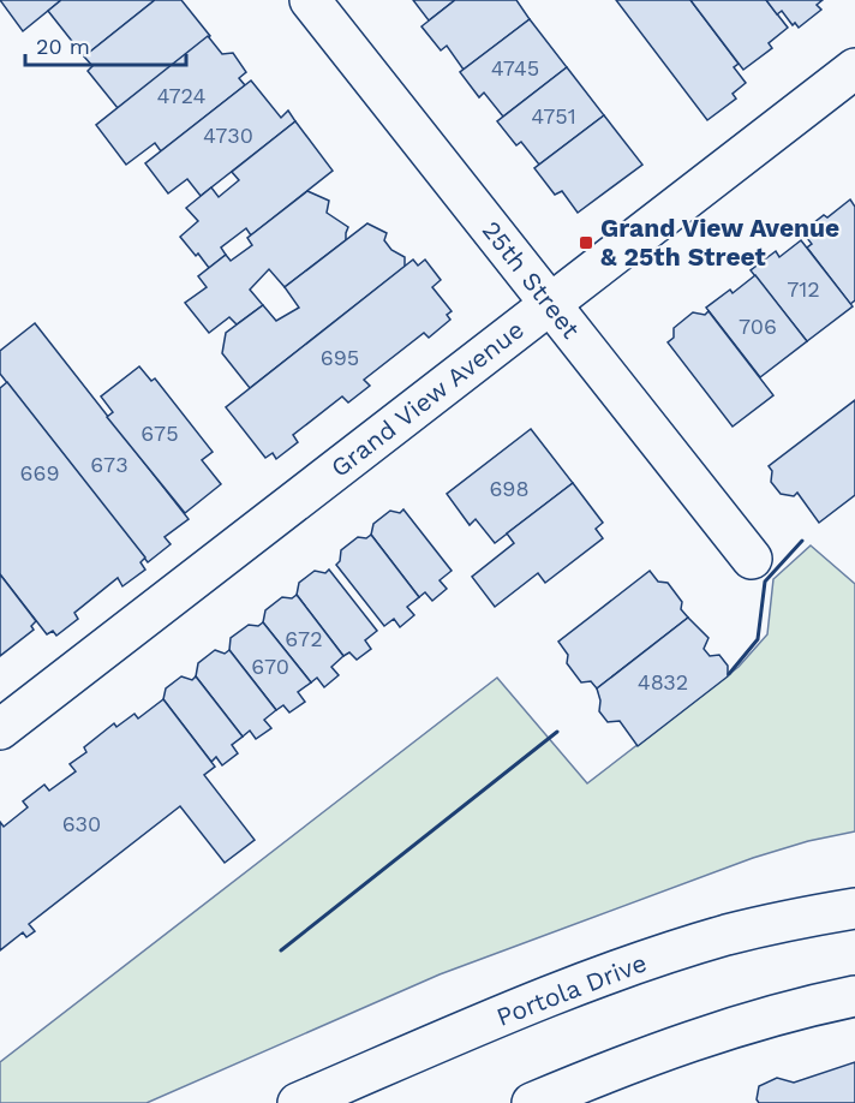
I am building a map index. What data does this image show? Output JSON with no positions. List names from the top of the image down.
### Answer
{
  "streets": {
    "street": ["25th Street", "Grand View Avenue", "Portola Drive"]
  },
  "crossings": [
    ["25th Street", "Grand View Avenue"]
  ],
  "places": {
    "transit": ["Grand View Avenue & 25th Street"]
  },
  "house_numbers": [
    "4745",
    "4724",
    "4751",
    "4730",
    "712",
    "706",
    "695",
    "675",
    "673",
    "669",
    "698",
    "672",
    "670",
    "4832",
    "630"
  ],
  "scale_bar": "20 m"
}
